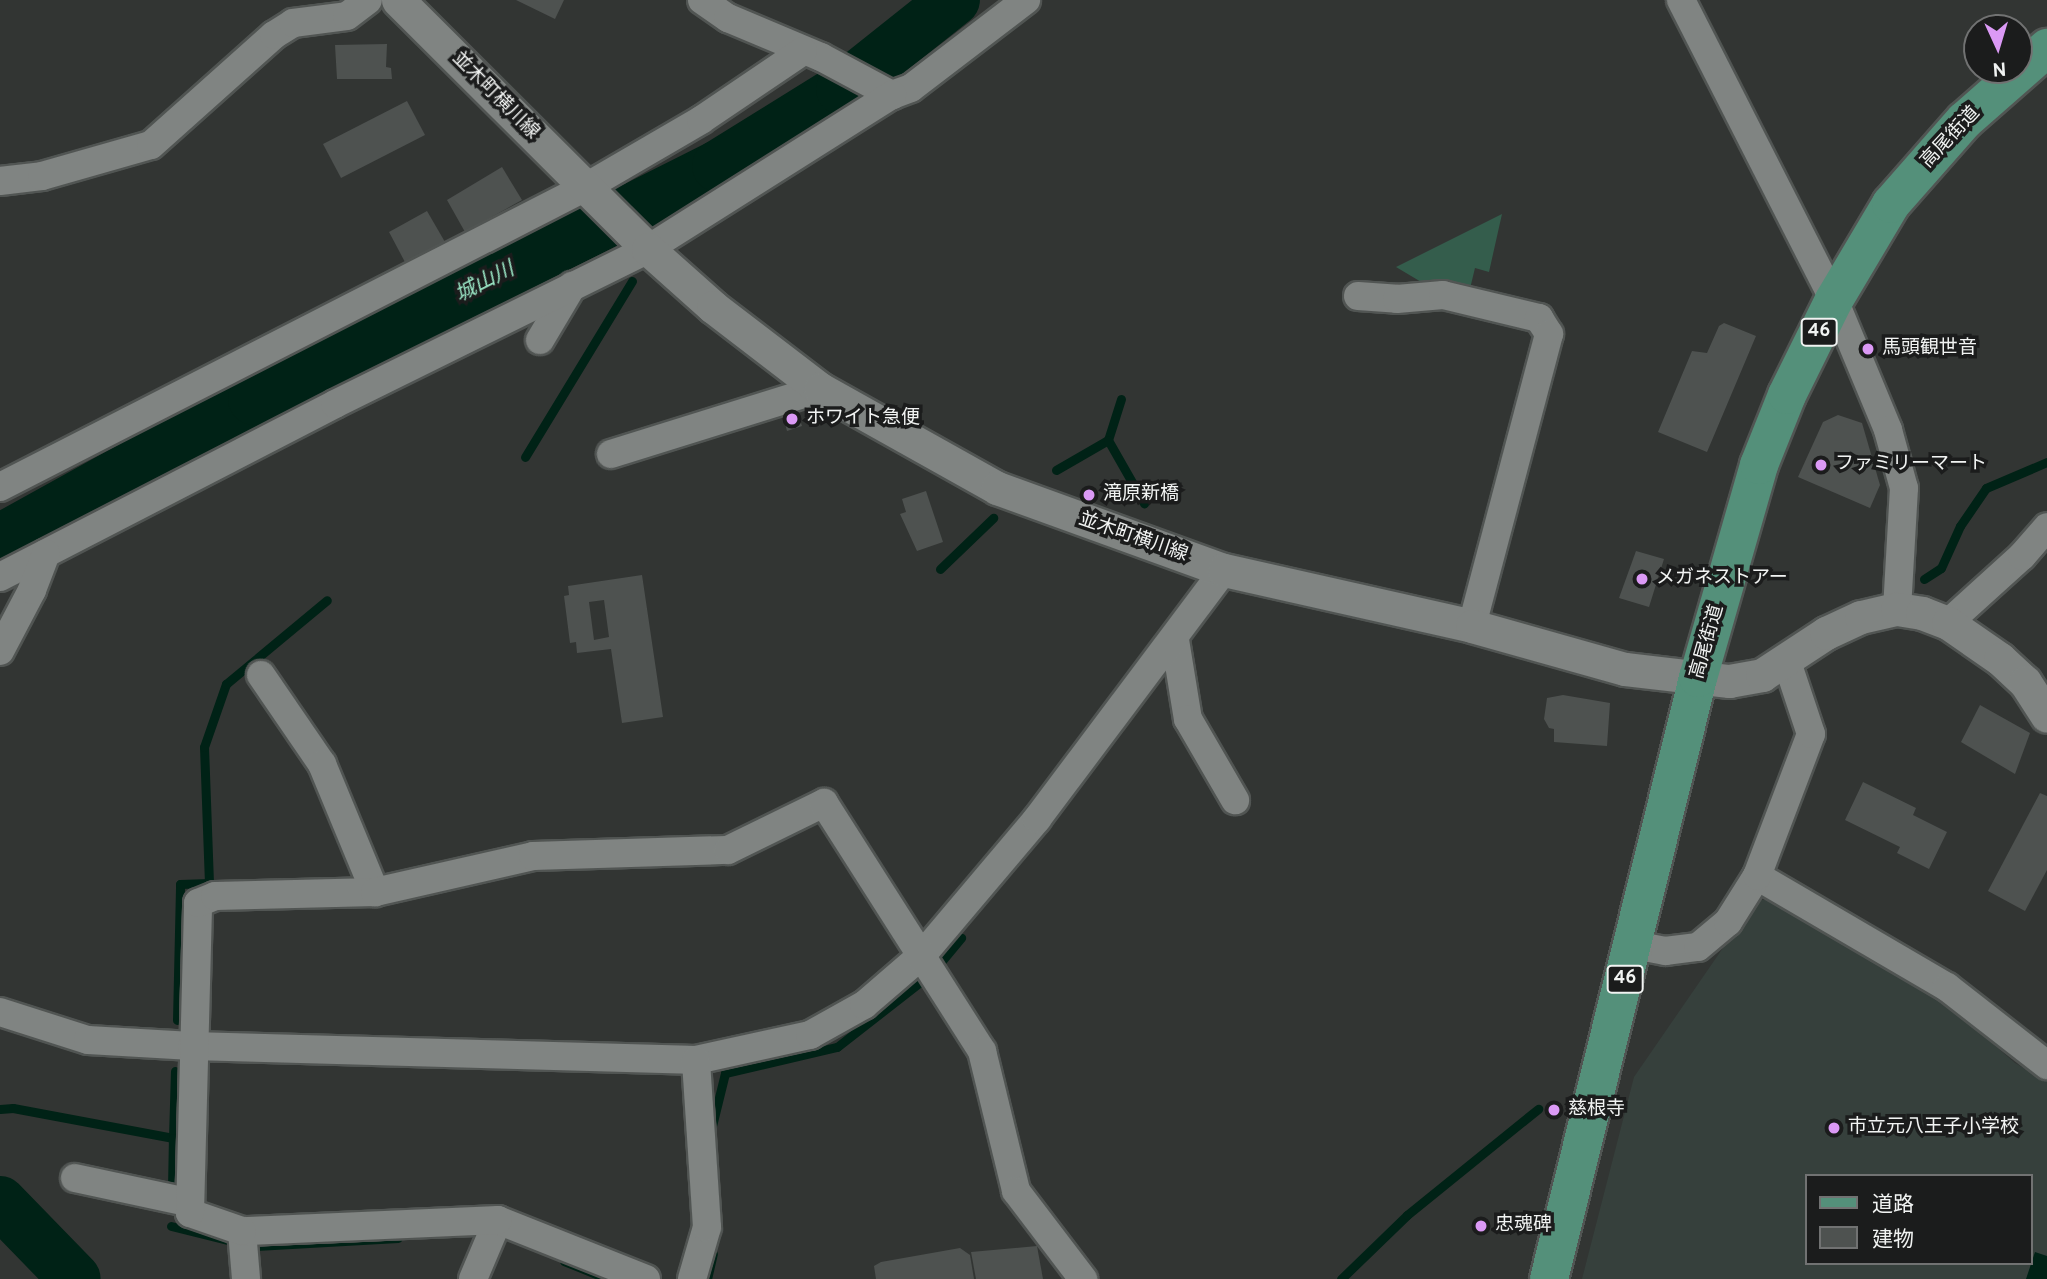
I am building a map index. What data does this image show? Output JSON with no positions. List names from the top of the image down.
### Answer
{
  "streets": {
    "main road": ["高尾街道", "46"],
    "street": ["並木町横川線"]
  },
  "crossings": [
    ["並木町横川線", "高尾街道"]
  ],
  "water": ["城山川"],
  "places": [
    "馬頭観世音",
    "ホワイト急便",
    "ファミリーマート",
    "滝原新橋",
    "メガネストアー",
    "慈根寺",
    "市立元八王子小学校",
    "忠魂碑"
  ],
  "legend": ["道路", "建物"],
  "north": "bottom"
}
